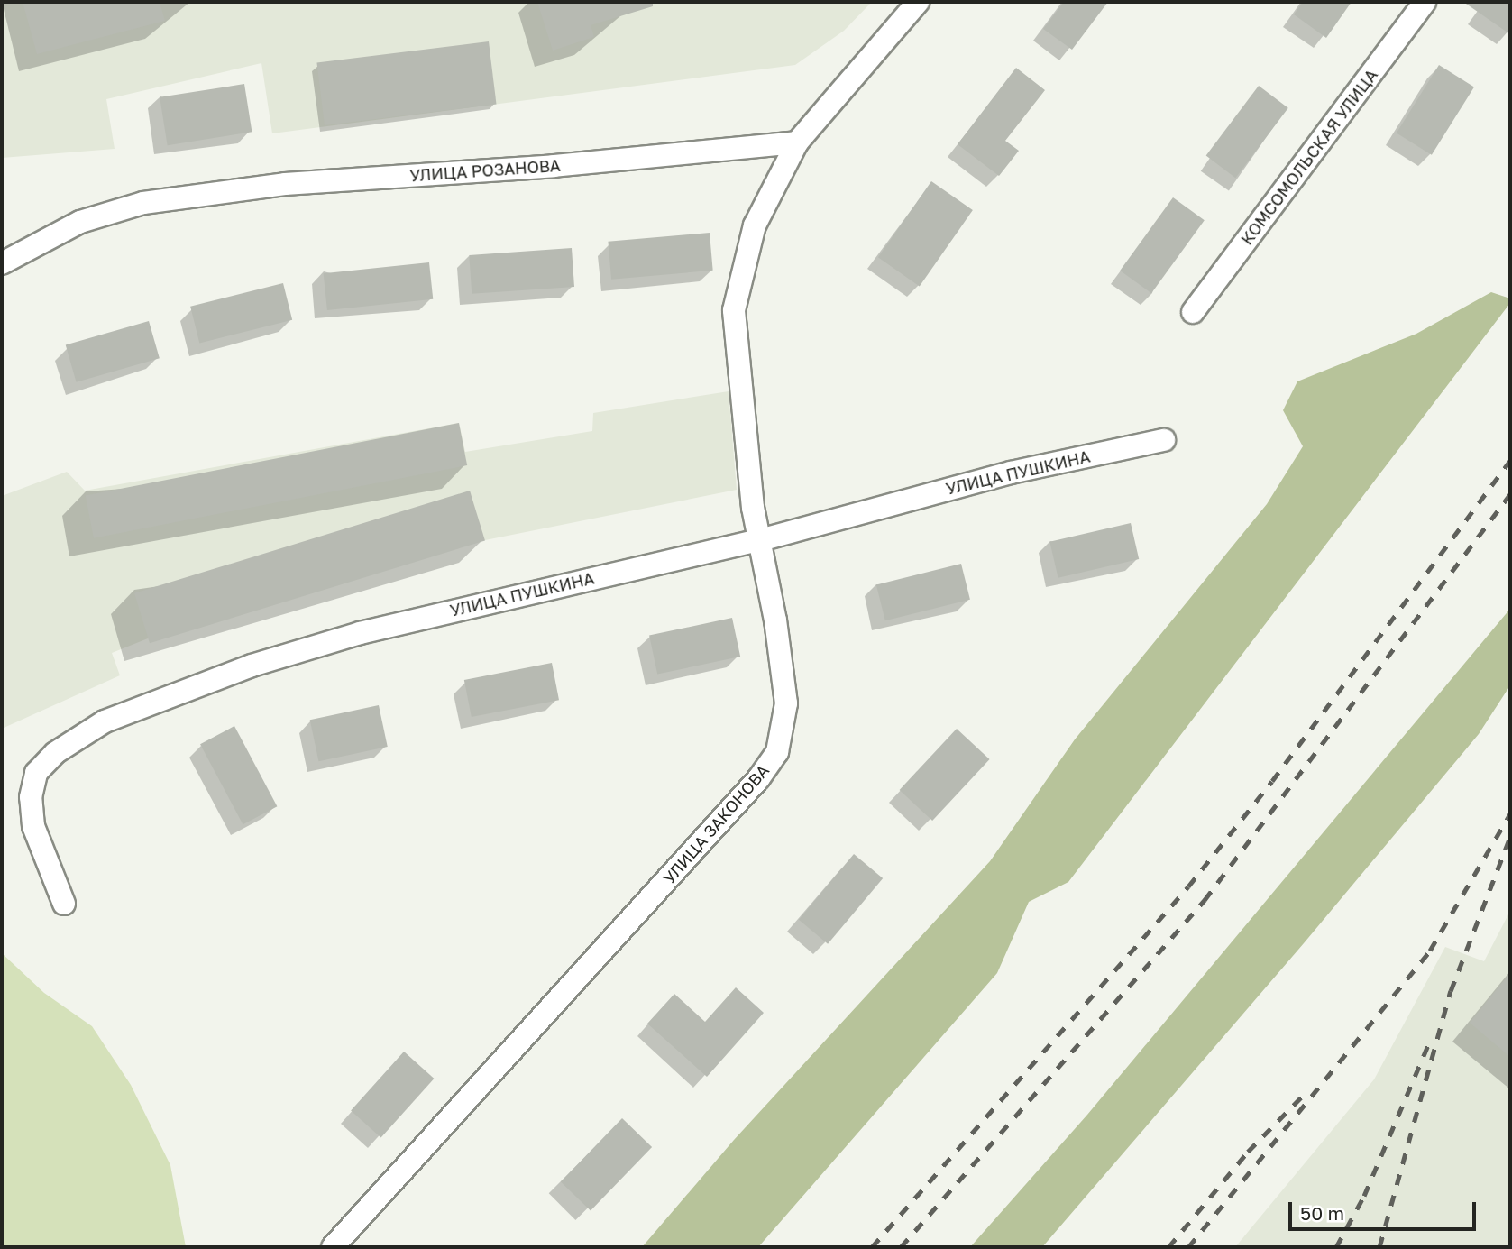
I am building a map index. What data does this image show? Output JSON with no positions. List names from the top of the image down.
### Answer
{
  "streets": {
    "street": [
      "КОМСОМОЛЬСКАЯ УЛИЦА",
      "УЛИЦА РОЗАНОВА",
      "УЛИЦА ПУШКИНА",
      "УЛИЦА ЗАКОНОВА"
    ]
  },
  "crossings": [
    ["УЛИЦА РОЗАНОВА", "УЛИЦА ЗАКОНОВА"],
    ["УЛИЦА ПУШКИНА", "УЛИЦА ЗАКОНОВА"]
  ],
  "scale_bar": "50 m"
}
